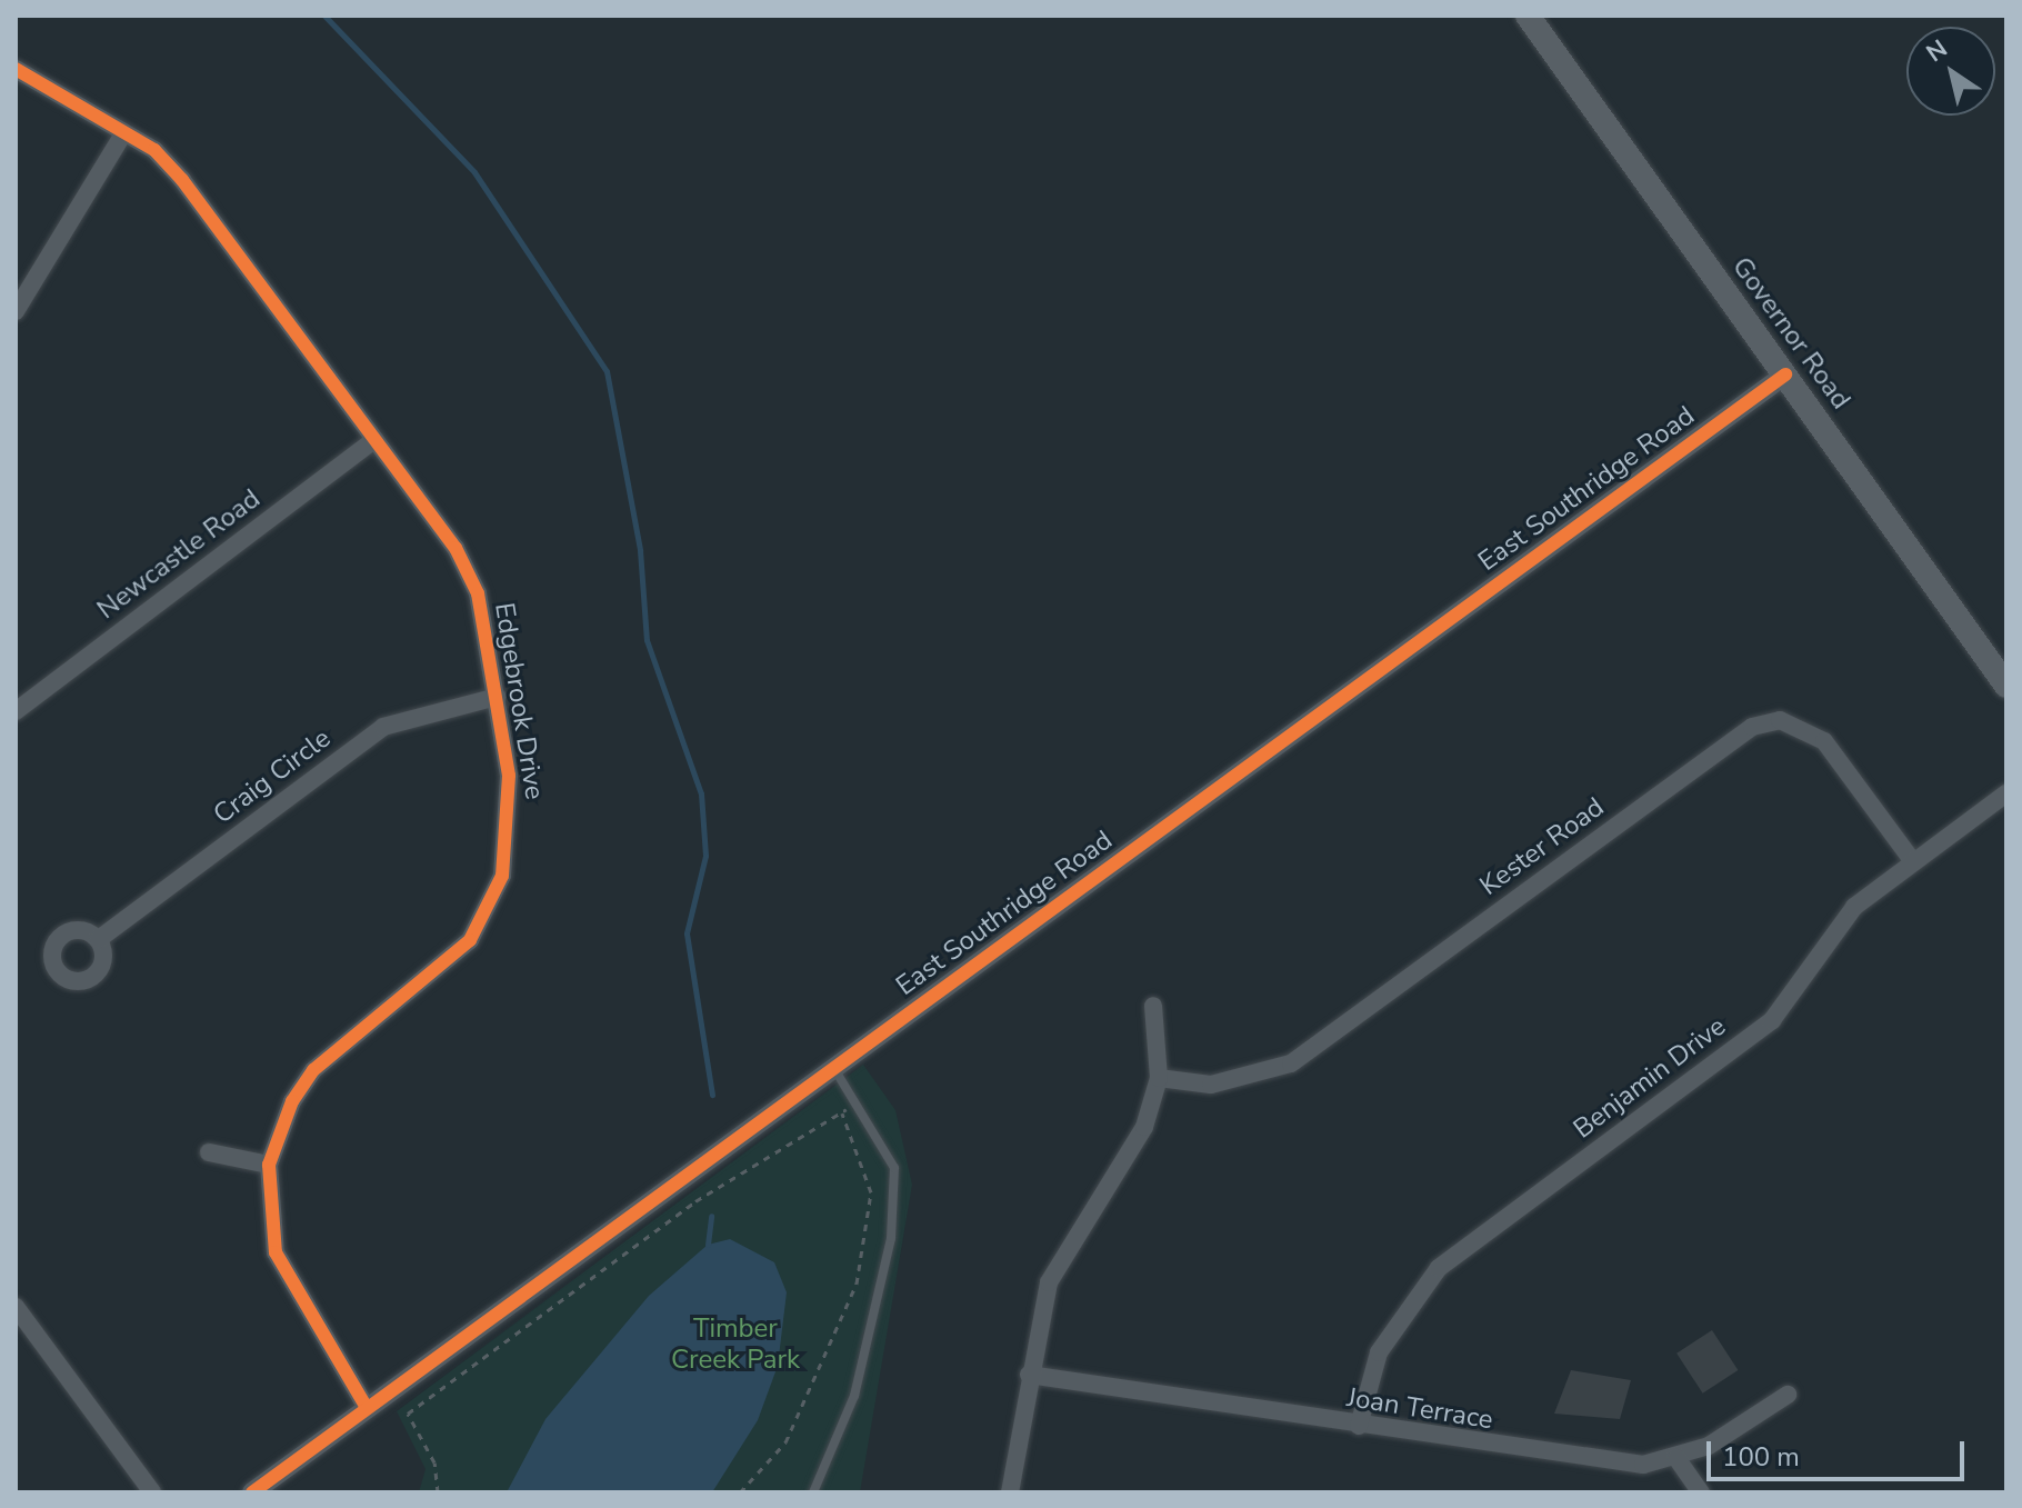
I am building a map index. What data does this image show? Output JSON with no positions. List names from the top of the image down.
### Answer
{
  "streets": {
    "main road": ["Governor Road"],
    "street": [
      "East Southridge Road",
      "Newcastle Road",
      "Edgebrook Drive",
      "Craig Circle",
      "Kester Road",
      "Benjamin Drive",
      "Joan Terrace"
    ]
  },
  "crossings": [
    ["Governor Road", "East Southridge Road"],
    ["East Southridge Road", "Edgebrook Drive"],
    ["Newcastle Road", "Edgebrook Drive"],
    ["Edgebrook Drive", "Craig Circle"],
    ["Kester Road", "Benjamin Drive"],
    ["Benjamin Drive", "Joan Terrace"]
  ],
  "parks": ["Timber Creek Park"],
  "scale_bar": "100 m",
  "north": "top left"
}
